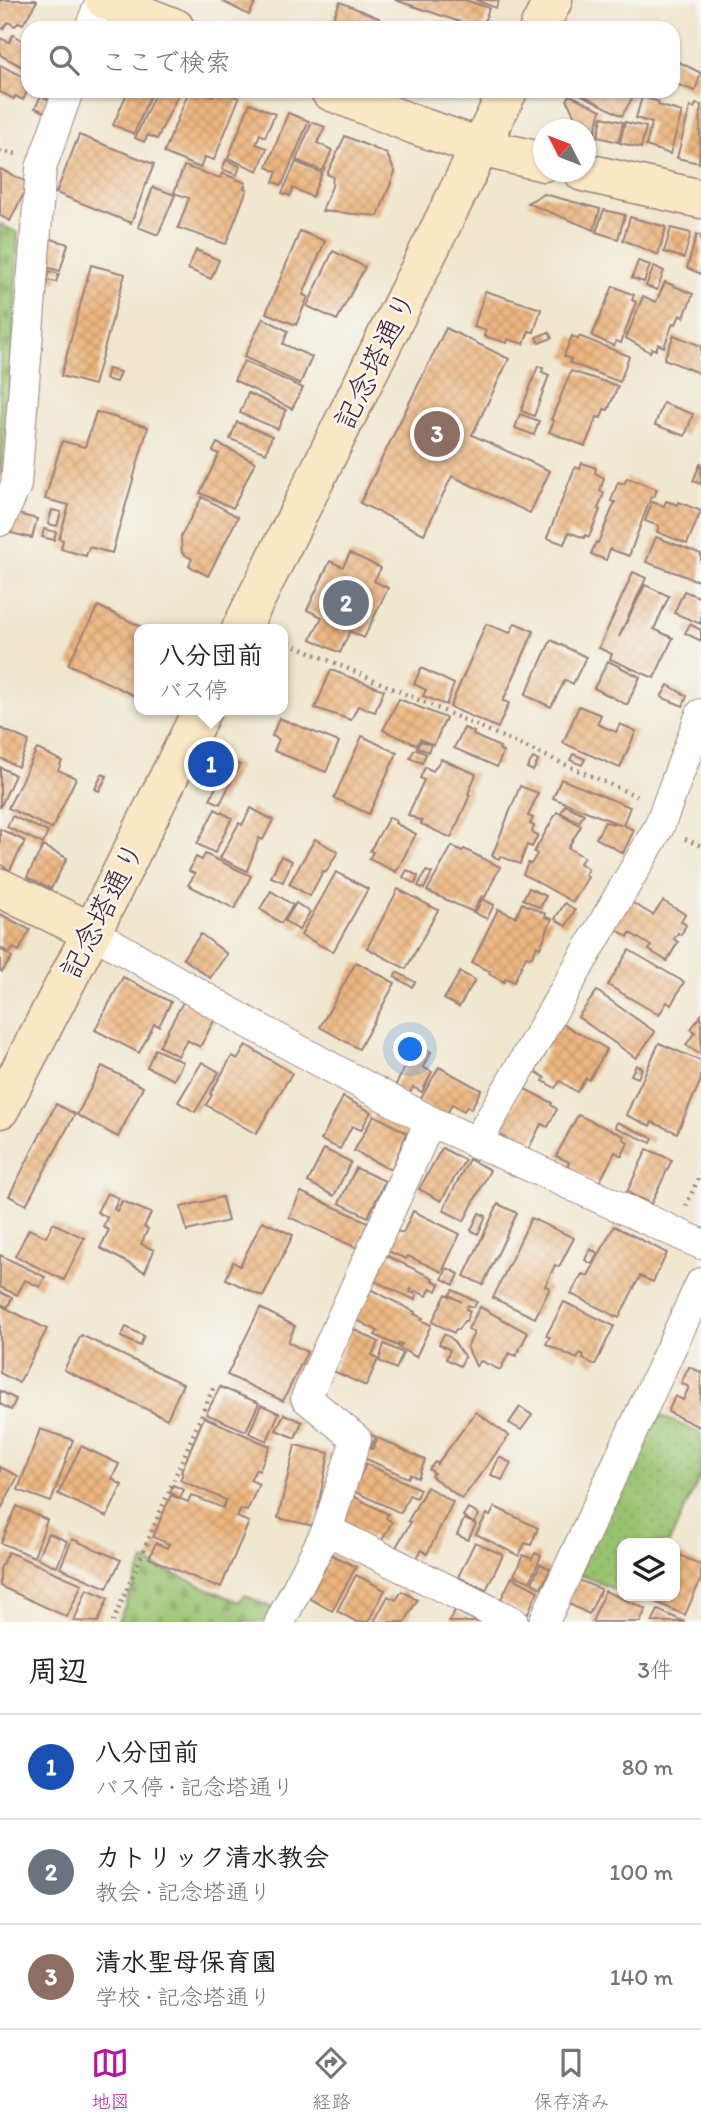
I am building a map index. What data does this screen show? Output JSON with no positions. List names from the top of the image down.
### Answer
{
  "streets": {
    "main road": ["記念塔通り"]
  },
  "north": "top left",
  "page": {
    "search": "ここで検索",
    "pins": ["3", "2", "1"],
    "popup": ["八分団前", "バス停"],
    "heading": ["周辺", "3件"],
    "list": [
      {
        "mark": "1",
        "name": "八分団前",
        "note": "バス停 · 記念塔通り",
        "value": "80 m"
      },
      {
        "mark": "2",
        "name": "カトリック清水教会",
        "note": "教会 · 記念塔通り",
        "value": "100 m"
      },
      {
        "mark": "3",
        "name": "清水聖母保育園",
        "note": "学校 · 記念塔通り",
        "value": "140 m"
      }
    ],
    "nav": ["地図", "経路", "保存済み"]
  }
}
